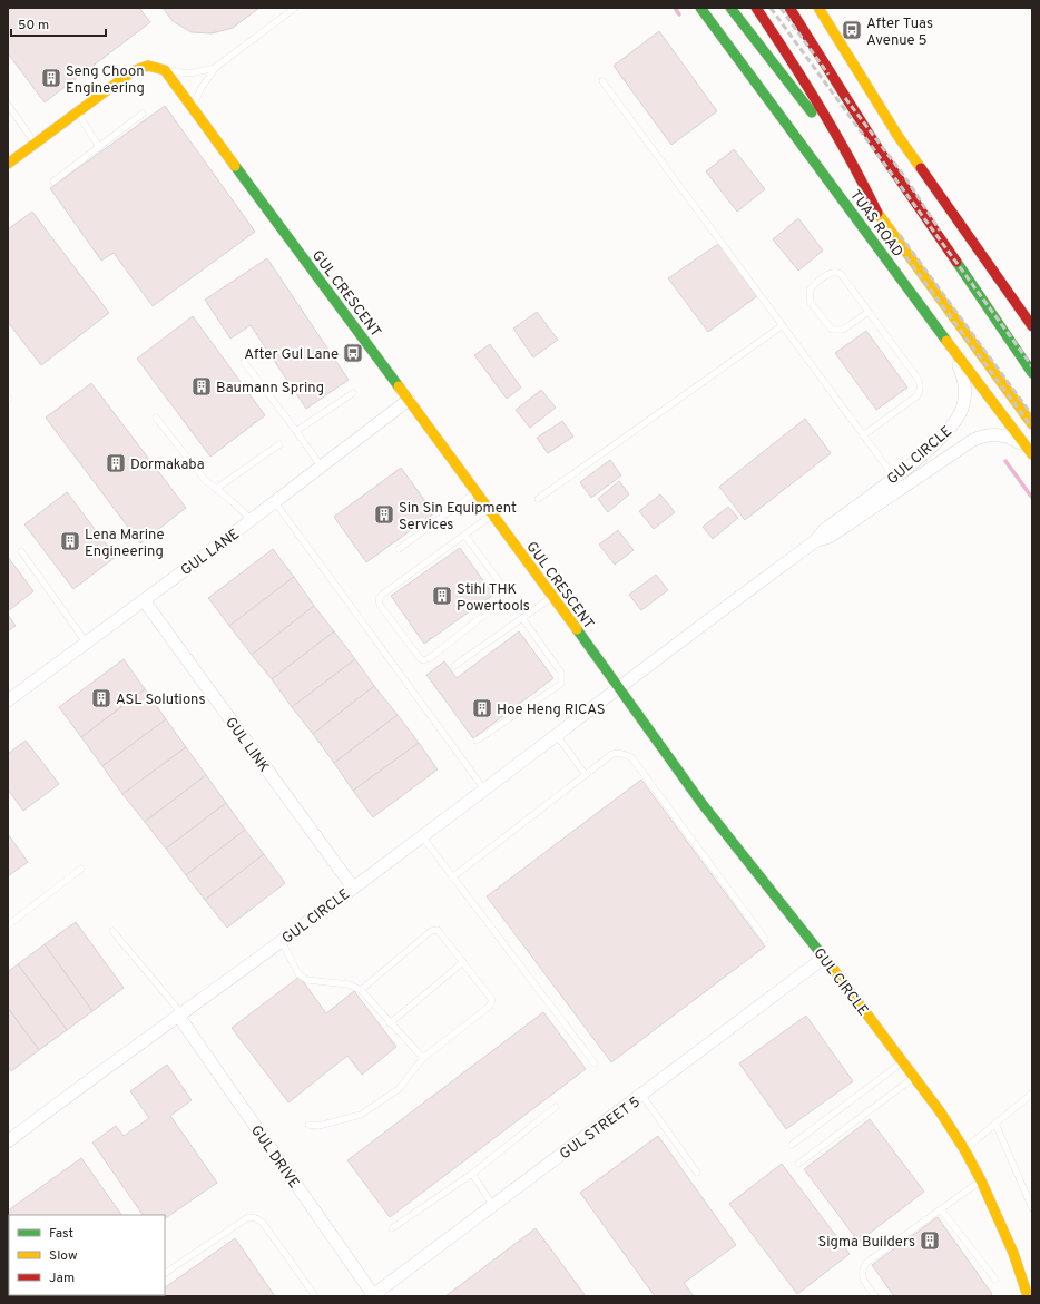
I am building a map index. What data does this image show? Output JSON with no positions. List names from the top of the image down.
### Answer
{
  "streets": {
    "main road": ["TUAS ROAD", "GUL CRESCENT", "GUL CIRCLE"],
    "street": [
      "GUL LANE",
      "GUL LINK",
      "GUL STREET 5",
      "GUL DRIVE"
    ]
  },
  "crossings": [
    ["TUAS ROAD", "GUL CIRCLE"],
    ["GUL CRESCENT", "GUL CIRCLE"],
    ["GUL CRESCENT", "GUL LANE"],
    ["GUL CIRCLE", "GUL LINK"],
    ["GUL CIRCLE", "GUL STREET 5"],
    ["GUL CIRCLE", "GUL DRIVE"],
    ["GUL LANE", "GUL LINK"],
    ["GUL STREET 5", "GUL DRIVE"]
  ],
  "places": {
    "bus stop": ["After Tuas Avenue 5", "After Gul Lane"],
    "building": [
      "Seng Choon Engineering",
      "Baumann Spring",
      "Dormakaba",
      "Sin Sin Equipment Services",
      "Lena Marine Engineering",
      "Stihl THK Powertools",
      "ASL Solutions",
      "Hoe Heng RICAS",
      "Sigma Builders"
    ]
  },
  "legend": ["Fast", "Slow", "Jam"],
  "scale_bar": "50 m"
}
